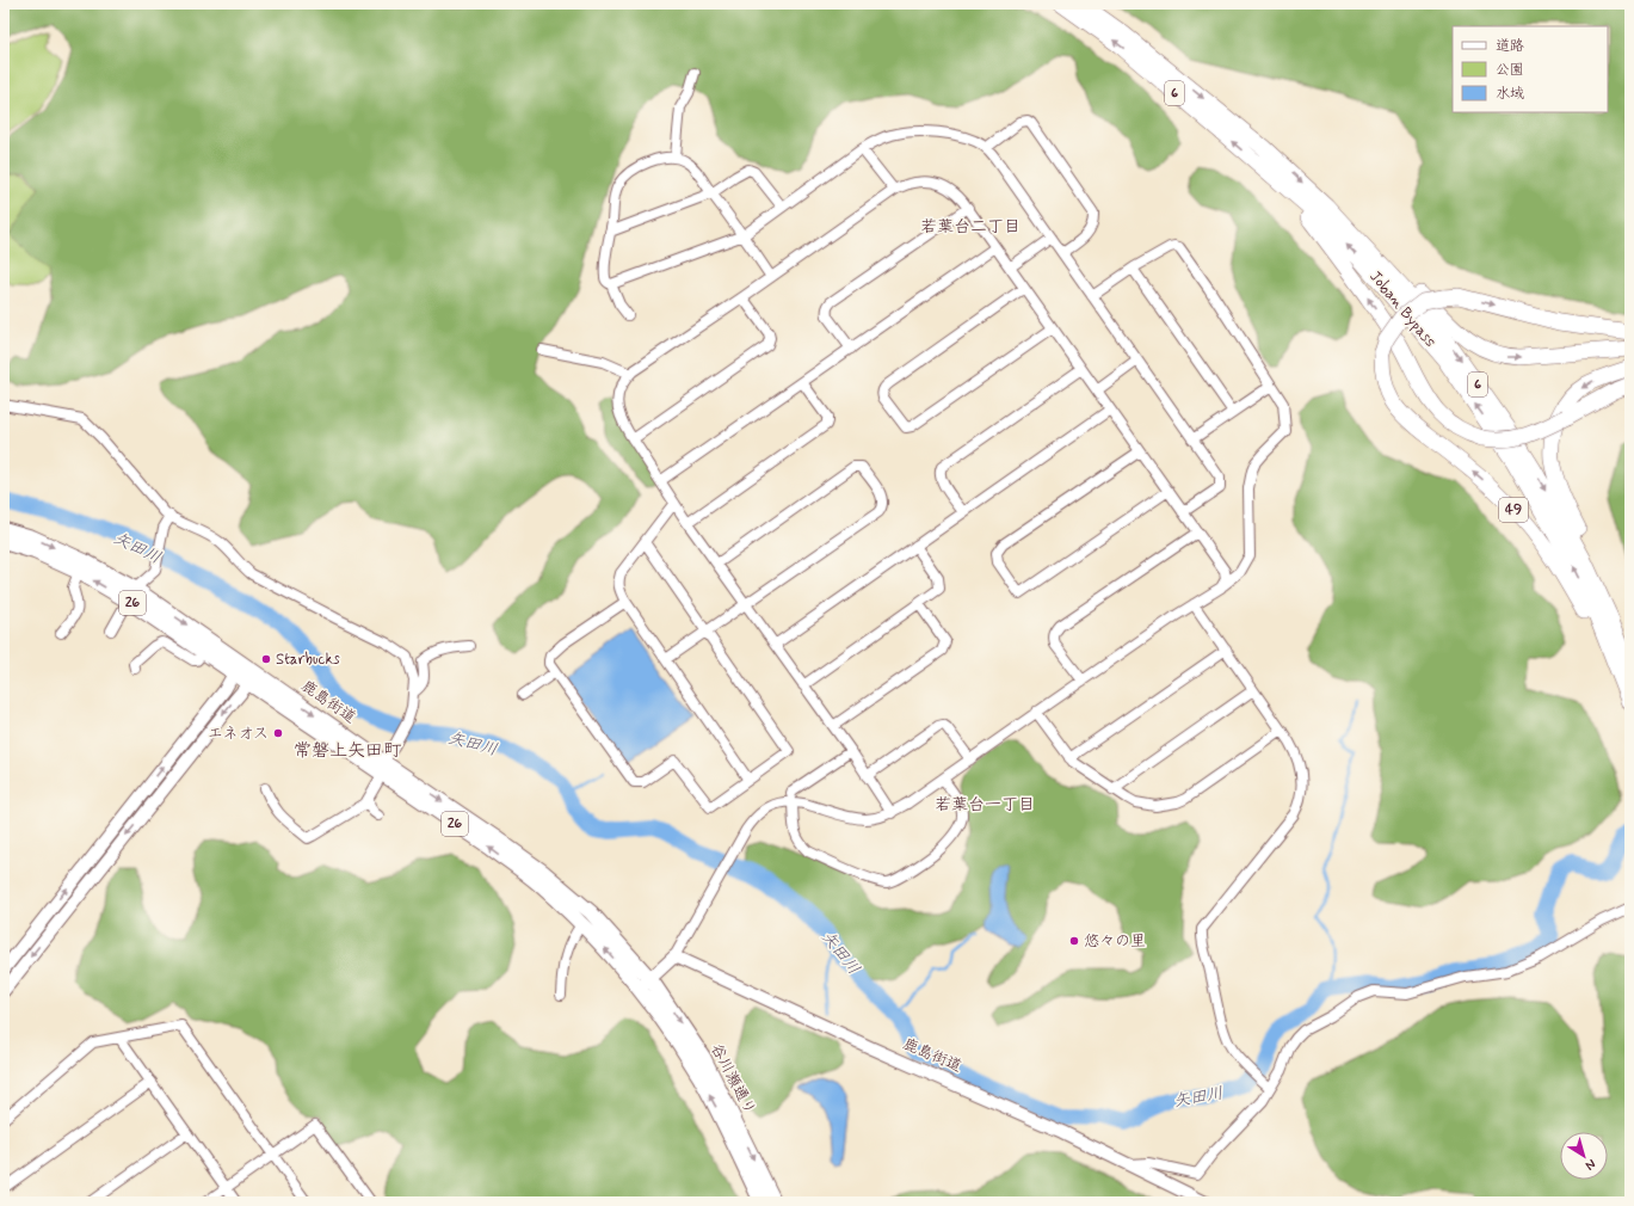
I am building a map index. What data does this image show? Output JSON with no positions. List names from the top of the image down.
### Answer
{
  "streets": {
    "highway": ["6", "Joban Bypass", "49"],
    "main road": ["26", "鹿島街道", "谷川瀬通り"]
  },
  "crossings": [
    ["Joban Bypass", "49"],
    ["26", "鹿島街道"],
    ["26", "谷川瀬通り"],
    ["鹿島街道", "谷川瀬通り"]
  ],
  "districts": ["若葉台二丁目", "常磐上矢田町", "若葉台一丁目"],
  "water": ["矢田川"],
  "places": ["Starbucks", "エネオス", "悠々の里"],
  "legend": ["道路", "公園", "水域"],
  "north": "bottom right"
}
